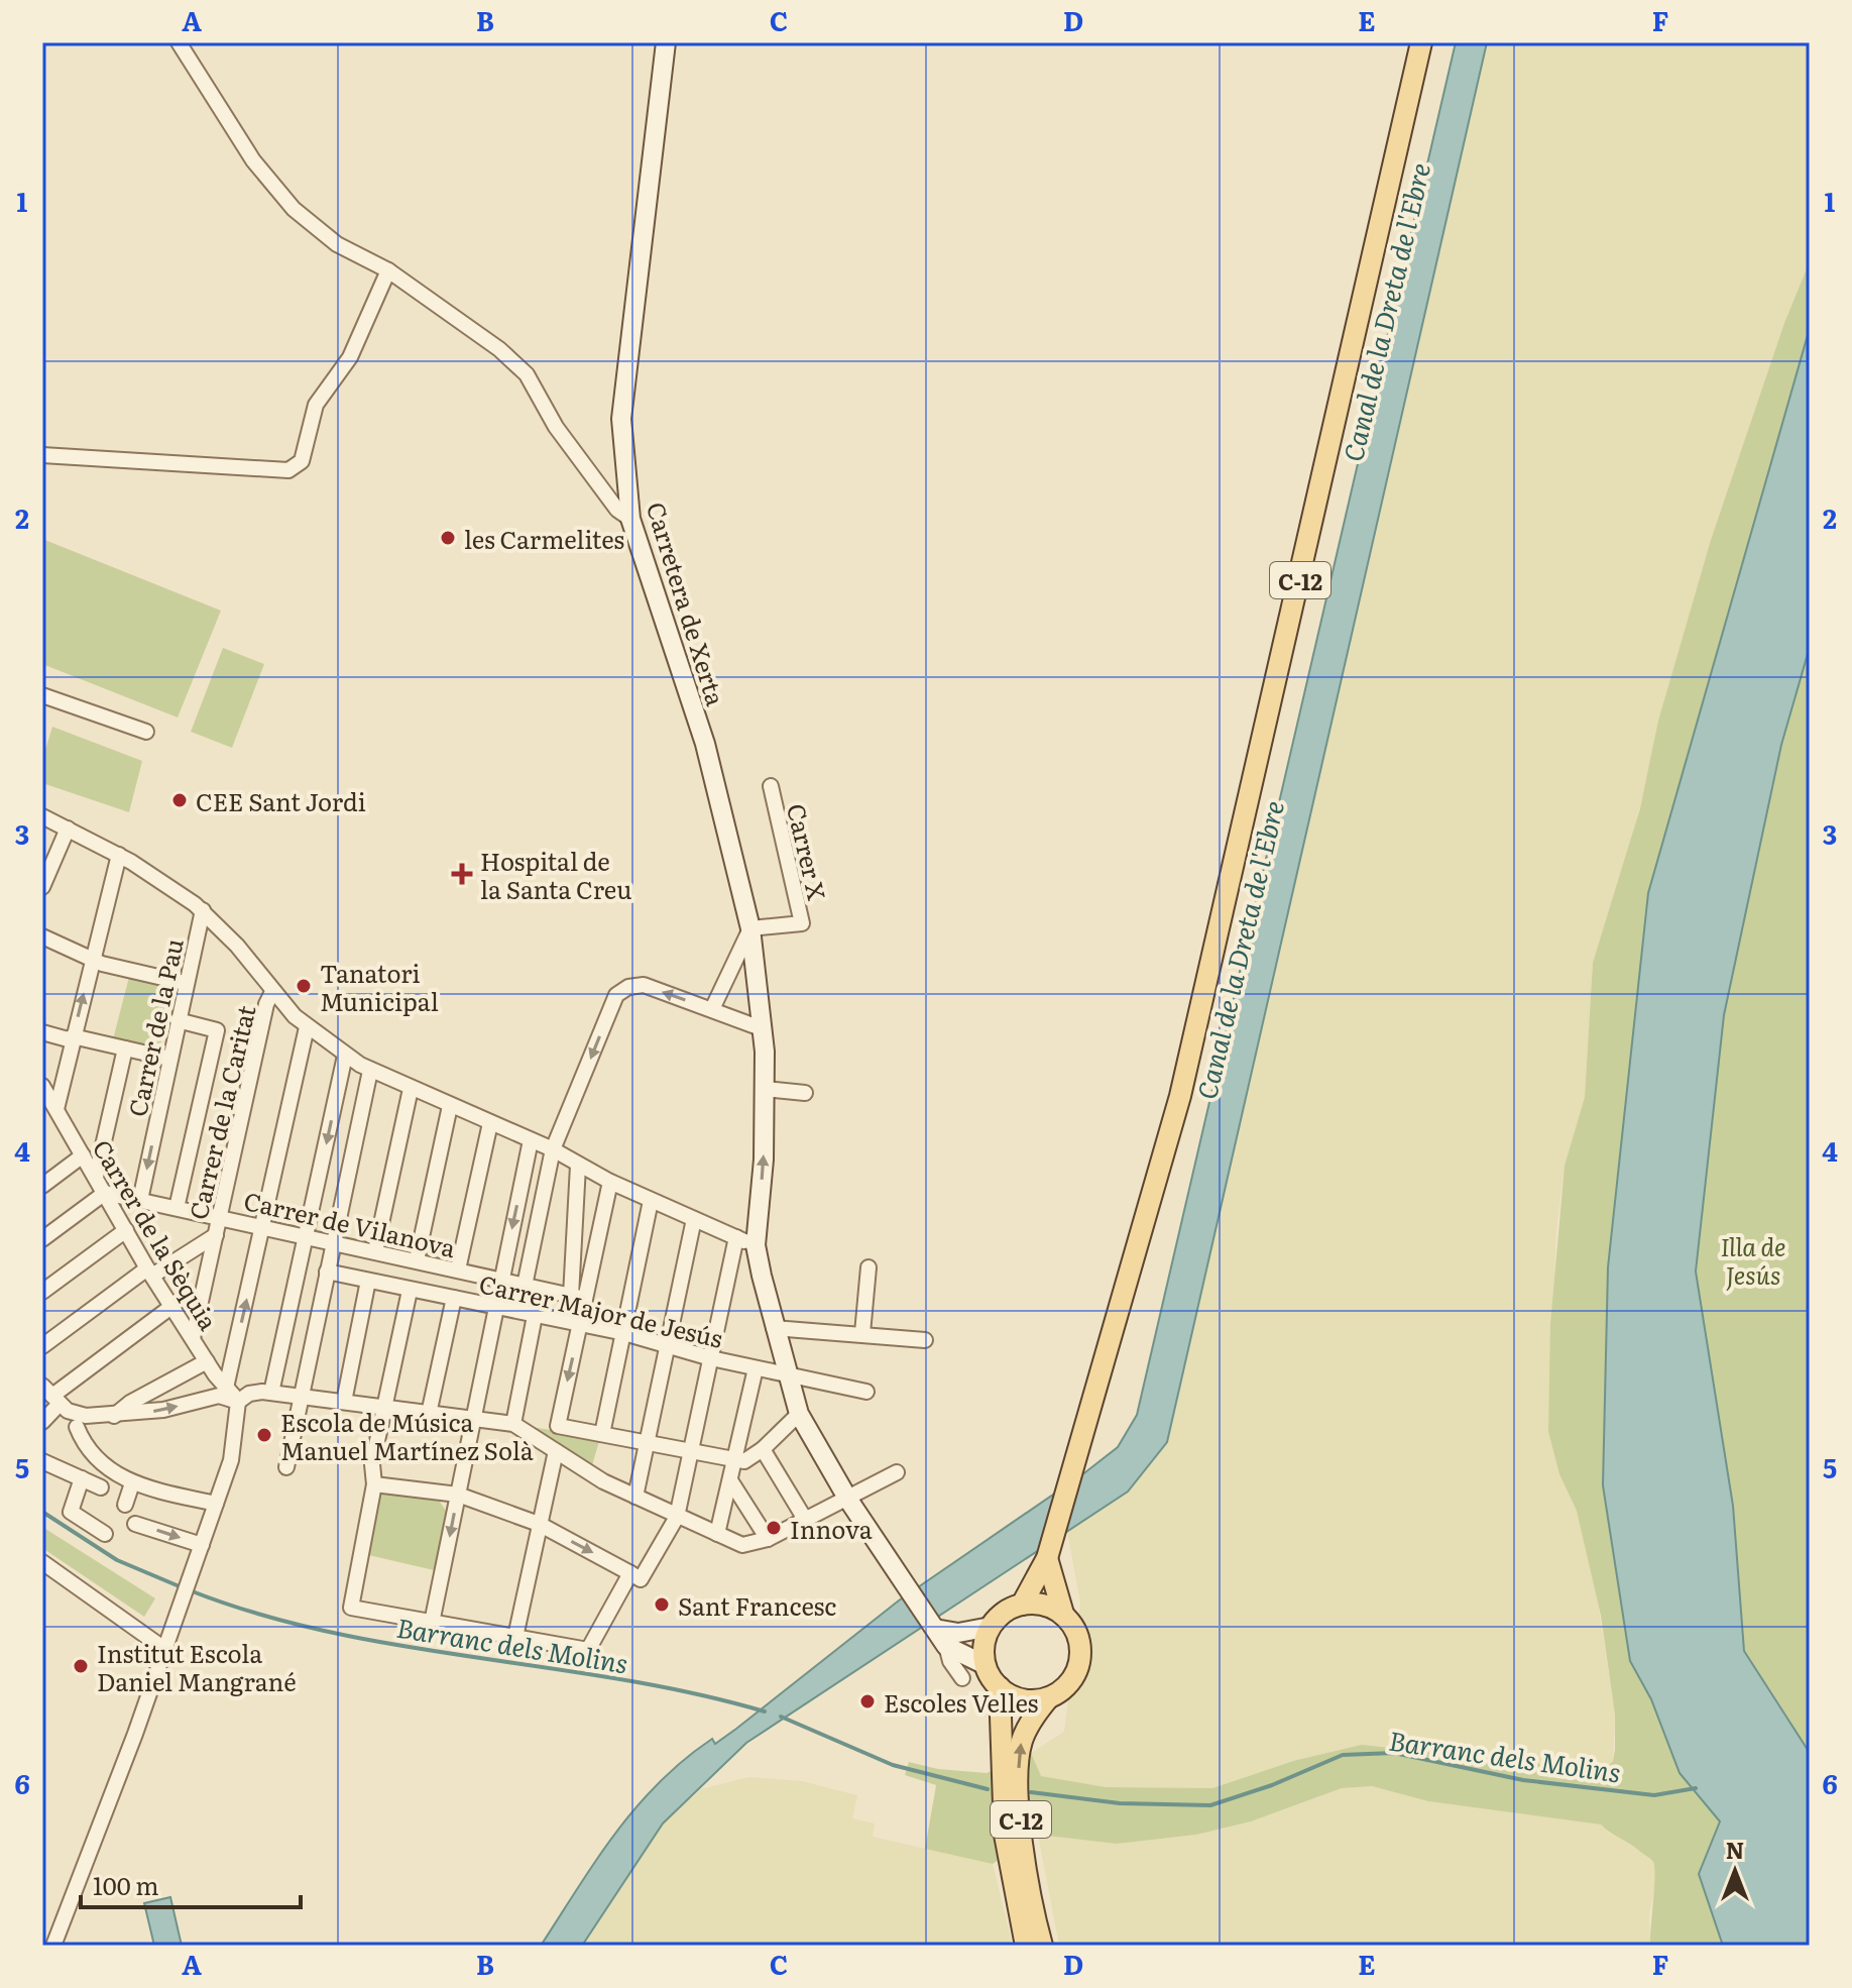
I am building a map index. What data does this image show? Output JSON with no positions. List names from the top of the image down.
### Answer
{
  "streets": {
    "main road": ["C-12", "Carretera de Xerta"],
    "street": [
      "Carrer X",
      "Carrer de la Pau",
      "Carrer de la Caritat",
      "Carrer de Vilanova",
      "Carrer de la Sèquia",
      "Carrer Major de Jesús"
    ]
  },
  "crossings": [
    ["Carretera de Xerta", "Carrer X"],
    ["Carrer de la Pau", "Carrer de Vilanova"],
    ["Carrer de la Caritat", "Carrer de Vilanova"],
    ["Carrer de la Caritat", "Carrer de la Sèquia"],
    ["Carrer de Vilanova", "Carrer de la Sèquia"]
  ],
  "water": ["Canal de la Dreta de l'Ebre", "Barranc dels Molins"],
  "parks": ["Illa de Jesús"],
  "places": {
    "other": [
      "les Carmelites",
      "CEE Sant Jordi",
      "Tanatori Municipal",
      "Escola de Música Manuel Martínez Solà",
      "Innova",
      "Sant Francesc",
      "Institut Escola Daniel Mangrané",
      "Escoles Velles"
    ],
    "health": ["Hospital de la Santa Creu"]
  },
  "scale_bar": "100 m",
  "north": "top",
  "grid": {
    "columns": [
      "A",
      "B",
      "C",
      "D",
      "E",
      "F"
    ],
    "rows": [
      "1",
      "2",
      "3",
      "4",
      "5",
      "6"
    ]
  }
}
